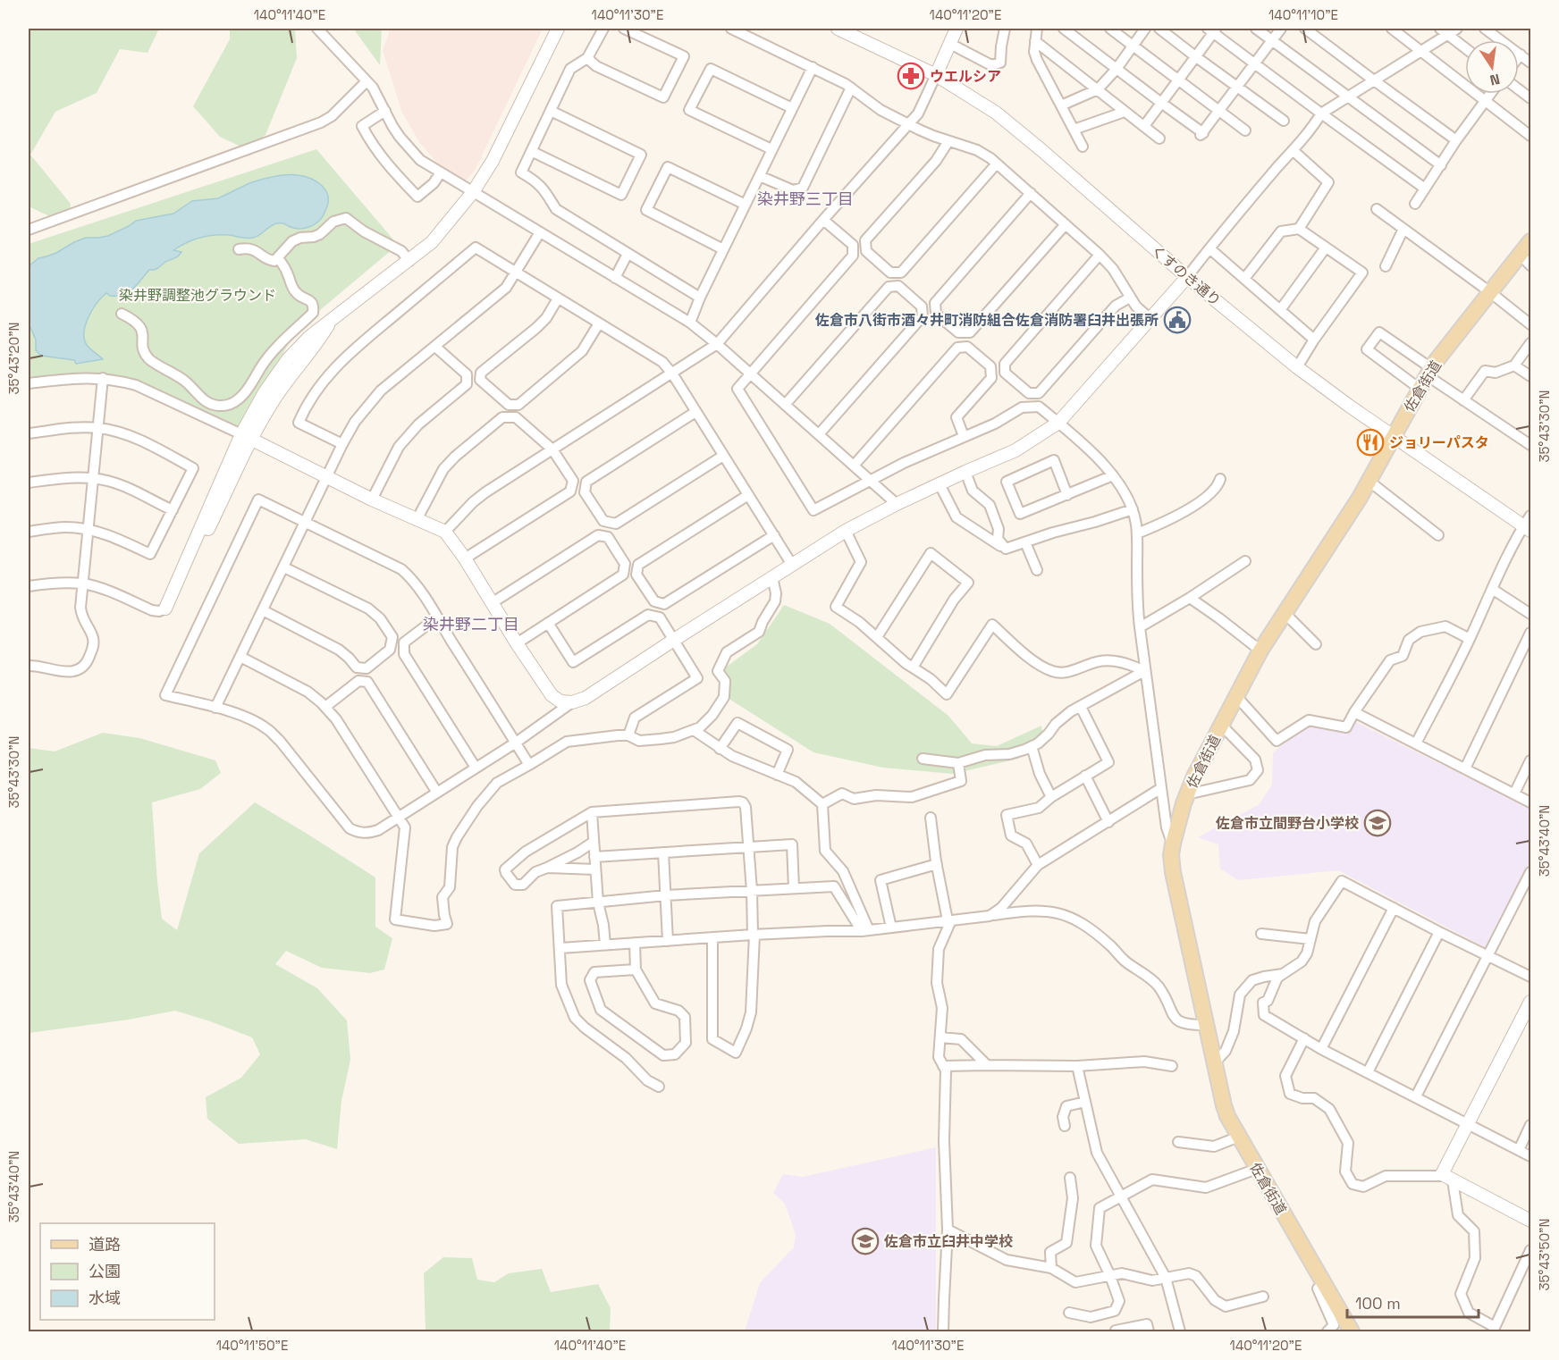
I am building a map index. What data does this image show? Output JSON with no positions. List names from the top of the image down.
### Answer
{
  "streets": {
    "main road": ["佐倉街道"],
    "street": ["くすのき通り"]
  },
  "crossings": [
    ["くすのき通り", "佐倉街道"]
  ],
  "districts": ["染井野三丁目", "染井野二丁目"],
  "parks": ["染井野調整池グラウンド"],
  "places": {
    "pharmacy": ["ウエルシア"],
    "public building": ["佐倉市八街市酒々井町消防組合佐倉消防署臼井出張所"],
    "restaurant": ["ジョリーパスタ"],
    "school or university": ["佐倉市立間野台小学校", "佐倉市立臼井中学校"]
  },
  "legend": ["道路", "公園", "水域"],
  "scale_bar": "100 m",
  "north": "bottom",
  "coordinates": [
    "140°11'40\"E",
    "140°11'30\"E",
    "140°11'20\"E",
    "140°11'10\"E",
    "35°43'20\"N",
    "35°43'30\"N",
    "35°43'40\"N",
    "35°43'50\"N",
    "140°11'50\"E"
  ]
}
